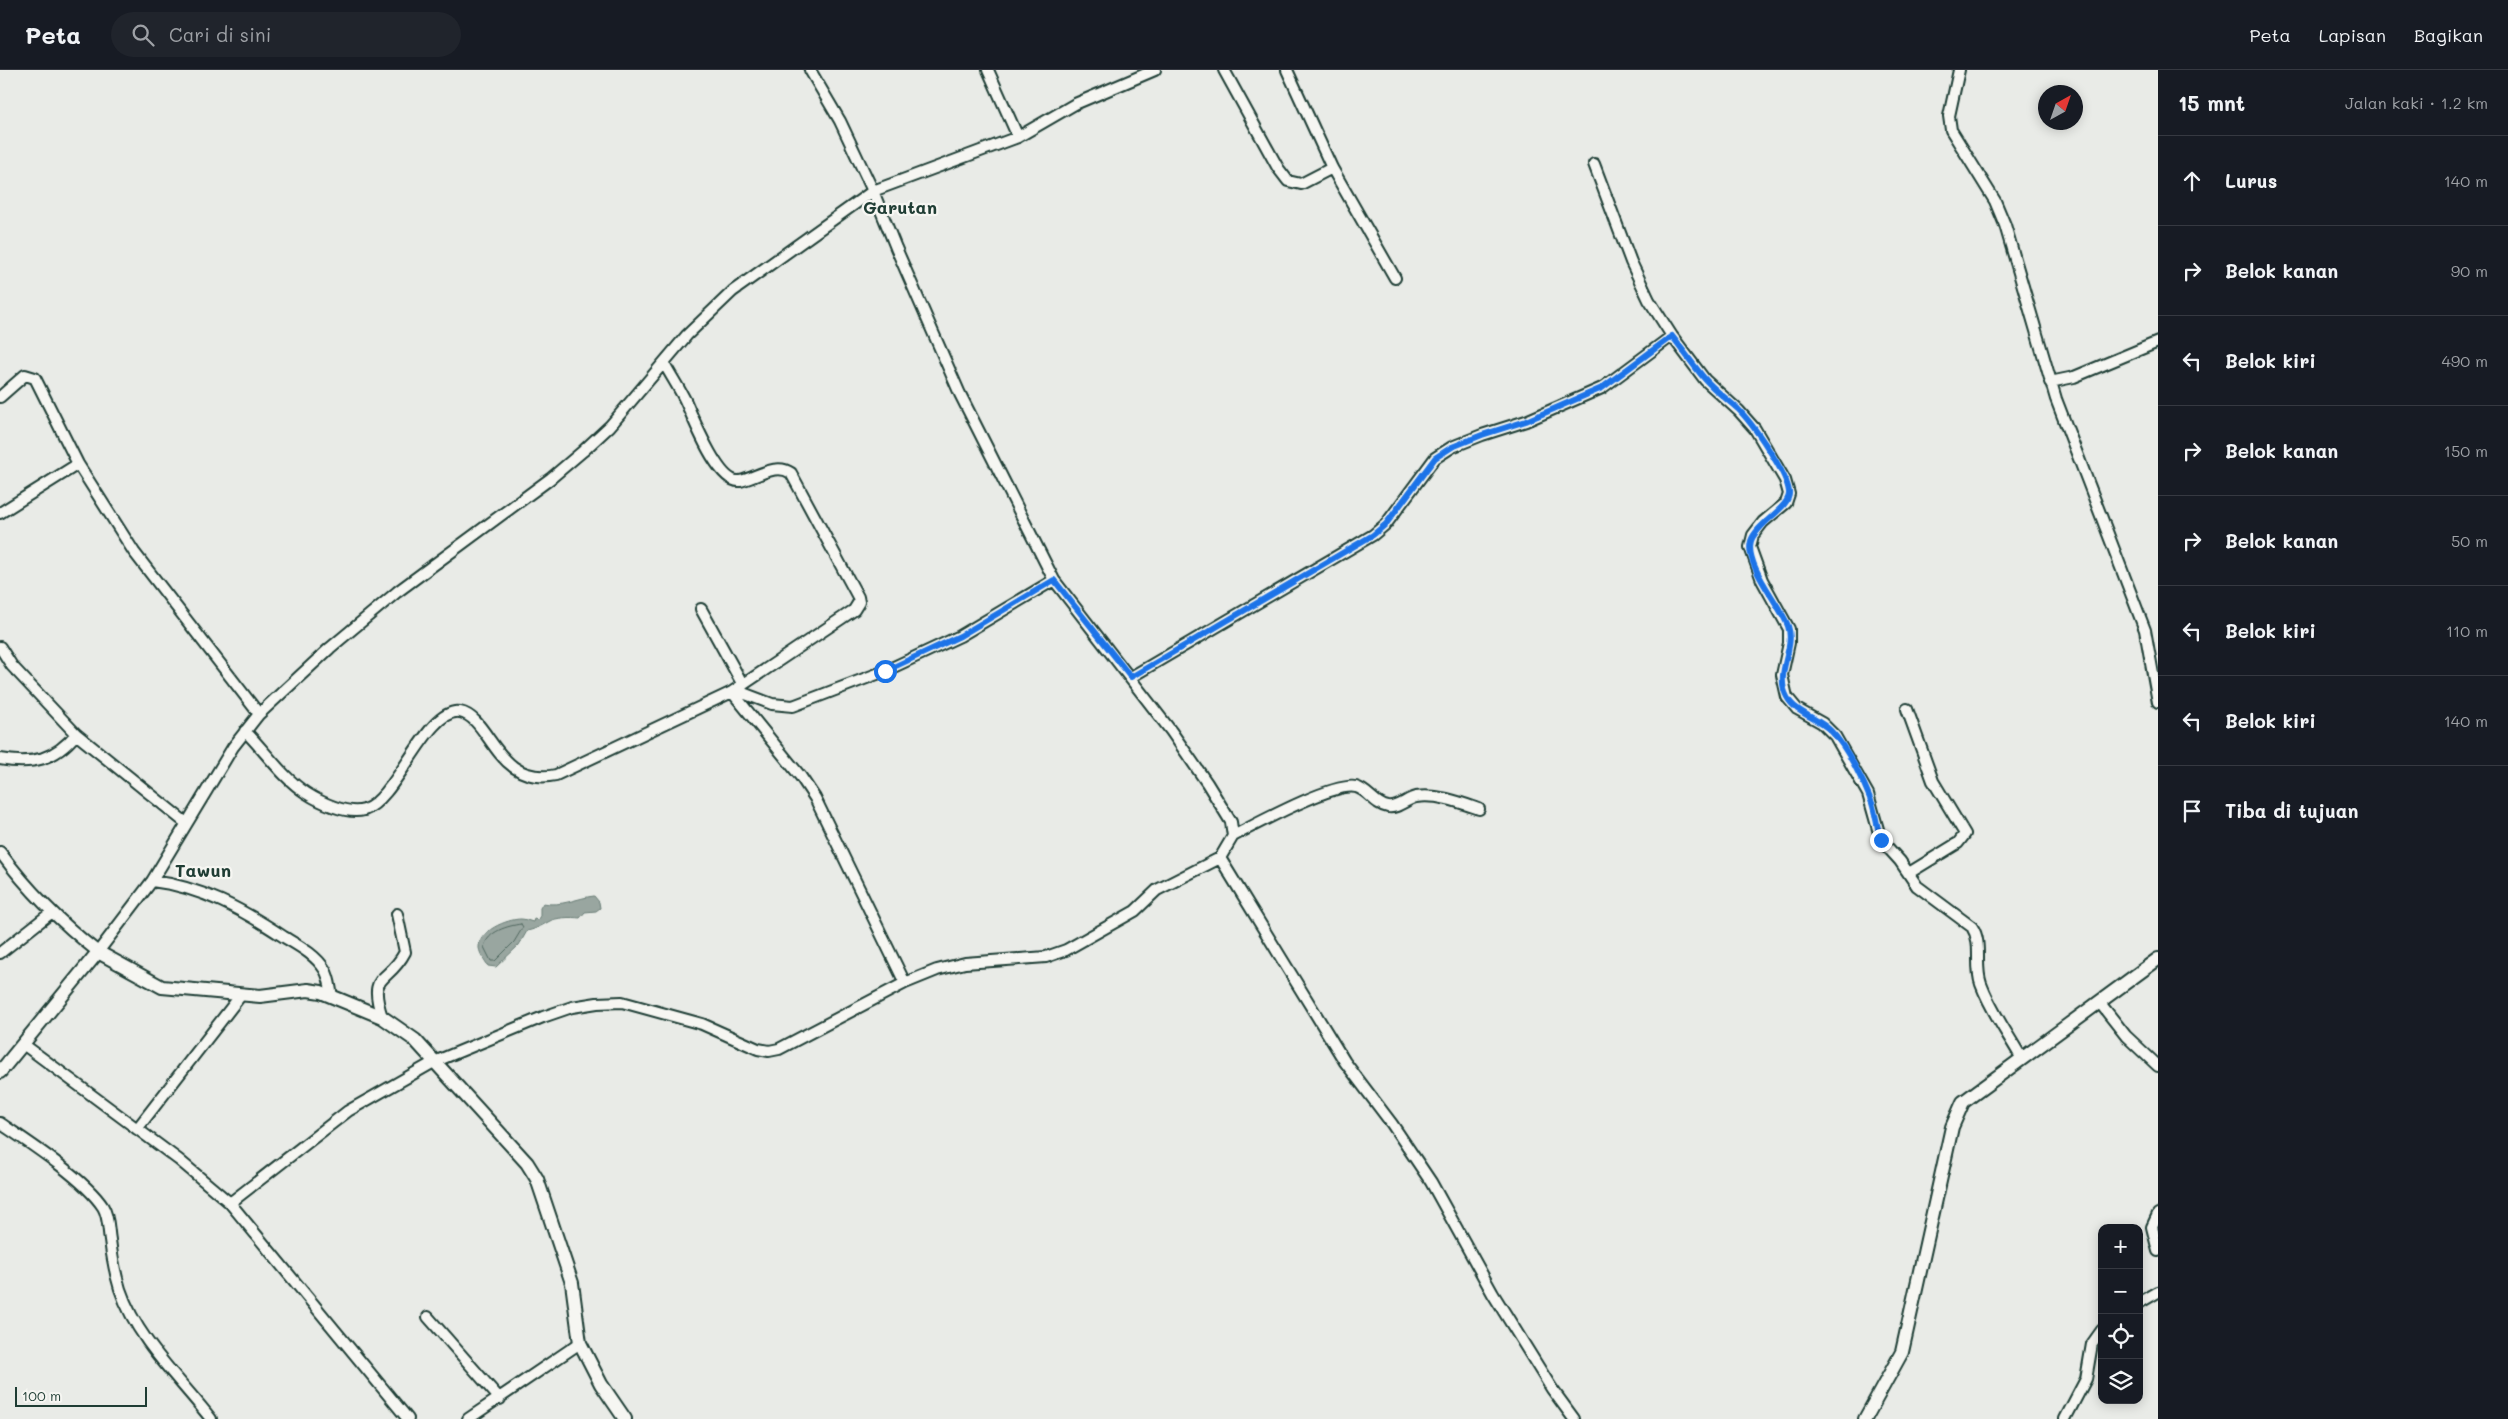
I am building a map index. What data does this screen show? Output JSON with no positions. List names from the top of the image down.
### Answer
{
  "districts": ["Garutan", "Tawun"],
  "scale_bar": "100 m",
  "north": "top right",
  "page": {
    "header": "Peta",
    "search": "Cari di sini",
    "nav": ["Peta", "Lapisan", "Bagikan"],
    "heading": ["15 mnt", "Jalan kaki · 1.2 km"],
    "list": [
      ["Lurus", "140 m"],
      ["Belok kanan", "90 m"],
      ["Belok kiri", "490 m"],
      ["Belok kanan", "150 m"],
      ["Belok kanan", "50 m"],
      ["Belok kiri", "110 m"],
      ["Belok kiri", "140 m"],
      "Tiba di tujuan"
    ],
    "map_buttons": ["+", "−"],
    "scale": "100 m"
  }
}
